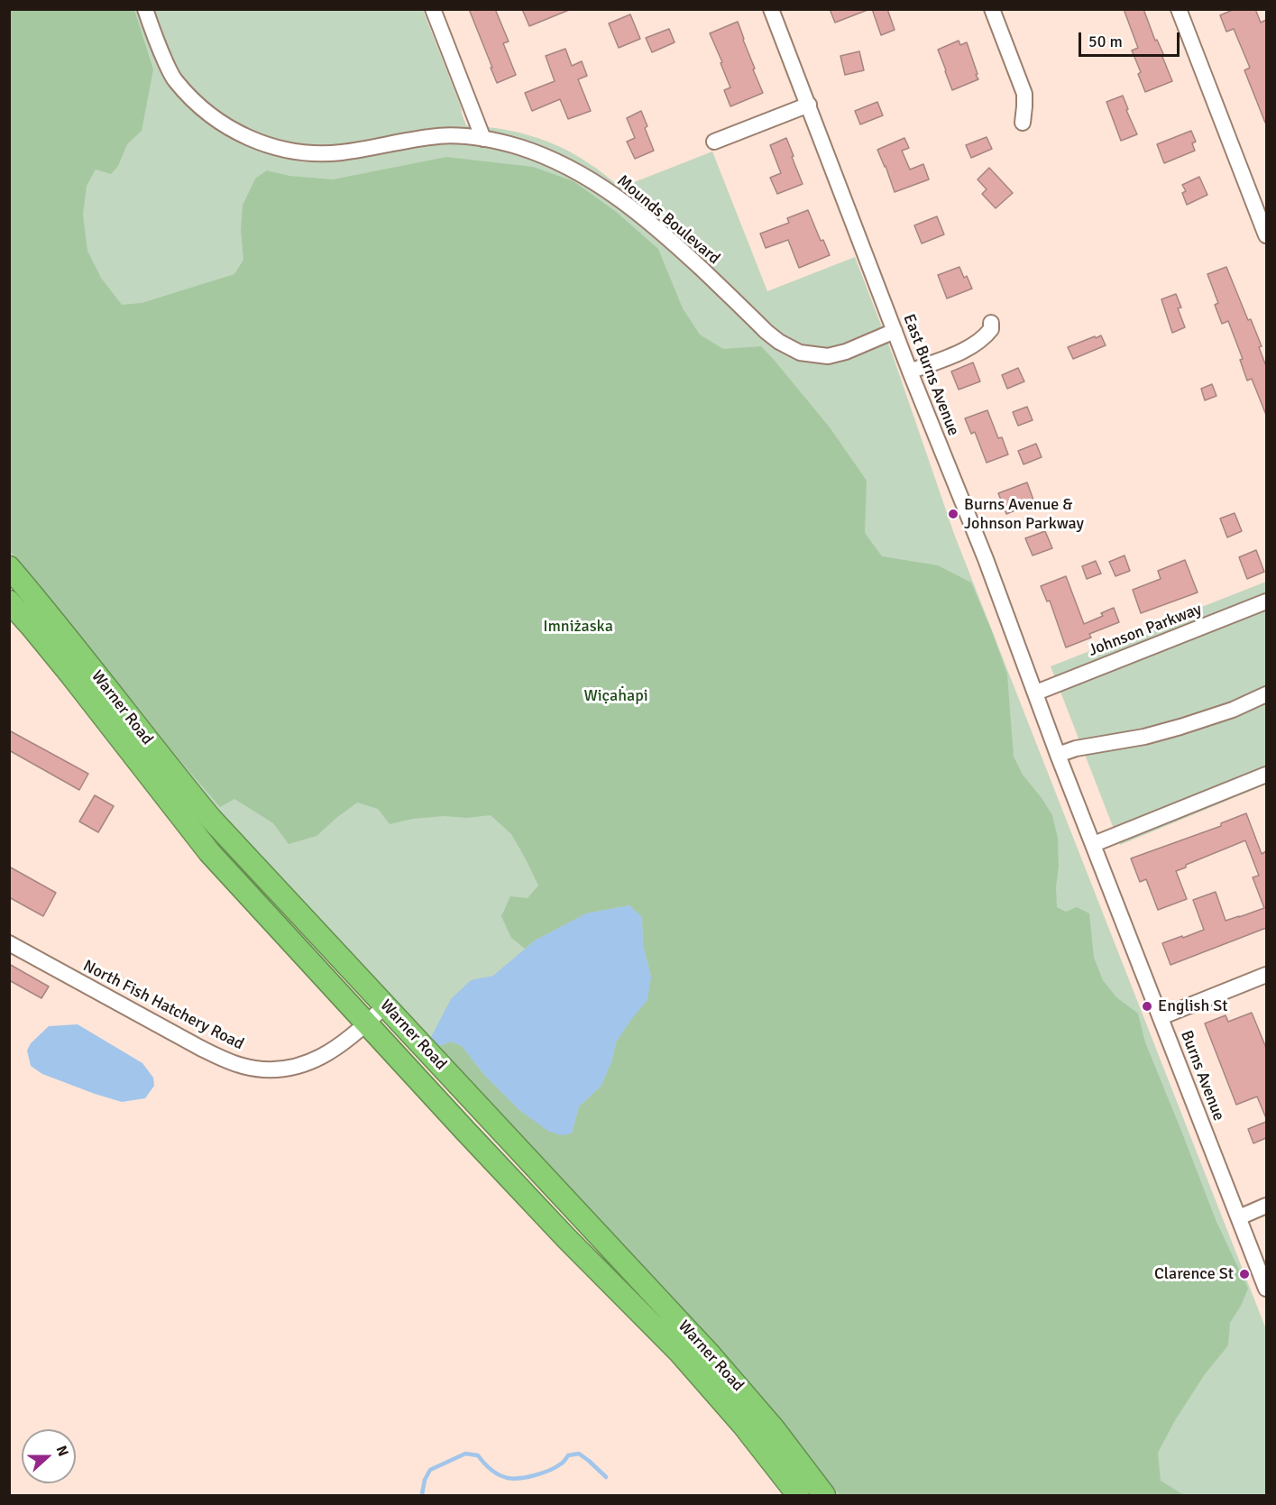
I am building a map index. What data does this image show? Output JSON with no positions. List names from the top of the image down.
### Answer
{
  "streets": {
    "highway": ["Warner Road"],
    "street": [
      "Mounds Boulevard",
      "East Burns Avenue",
      "Johnson Parkway",
      "North Fish Hatchery Road",
      "Burns Avenue"
    ]
  },
  "crossings": [
    ["Mounds Boulevard", "East Burns Avenue"],
    ["East Burns Avenue", "Johnson Parkway"],
    ["East Burns Avenue", "Burns Avenue"],
    ["Warner Road", "North Fish Hatchery Road"]
  ],
  "parks": ["Imniżaska", "Wic̣aḣapi"],
  "places": ["Burns Avenue & Johnson Parkway", "English St", "Clarence St"],
  "scale_bar": "50 m",
  "north": "right"
}
